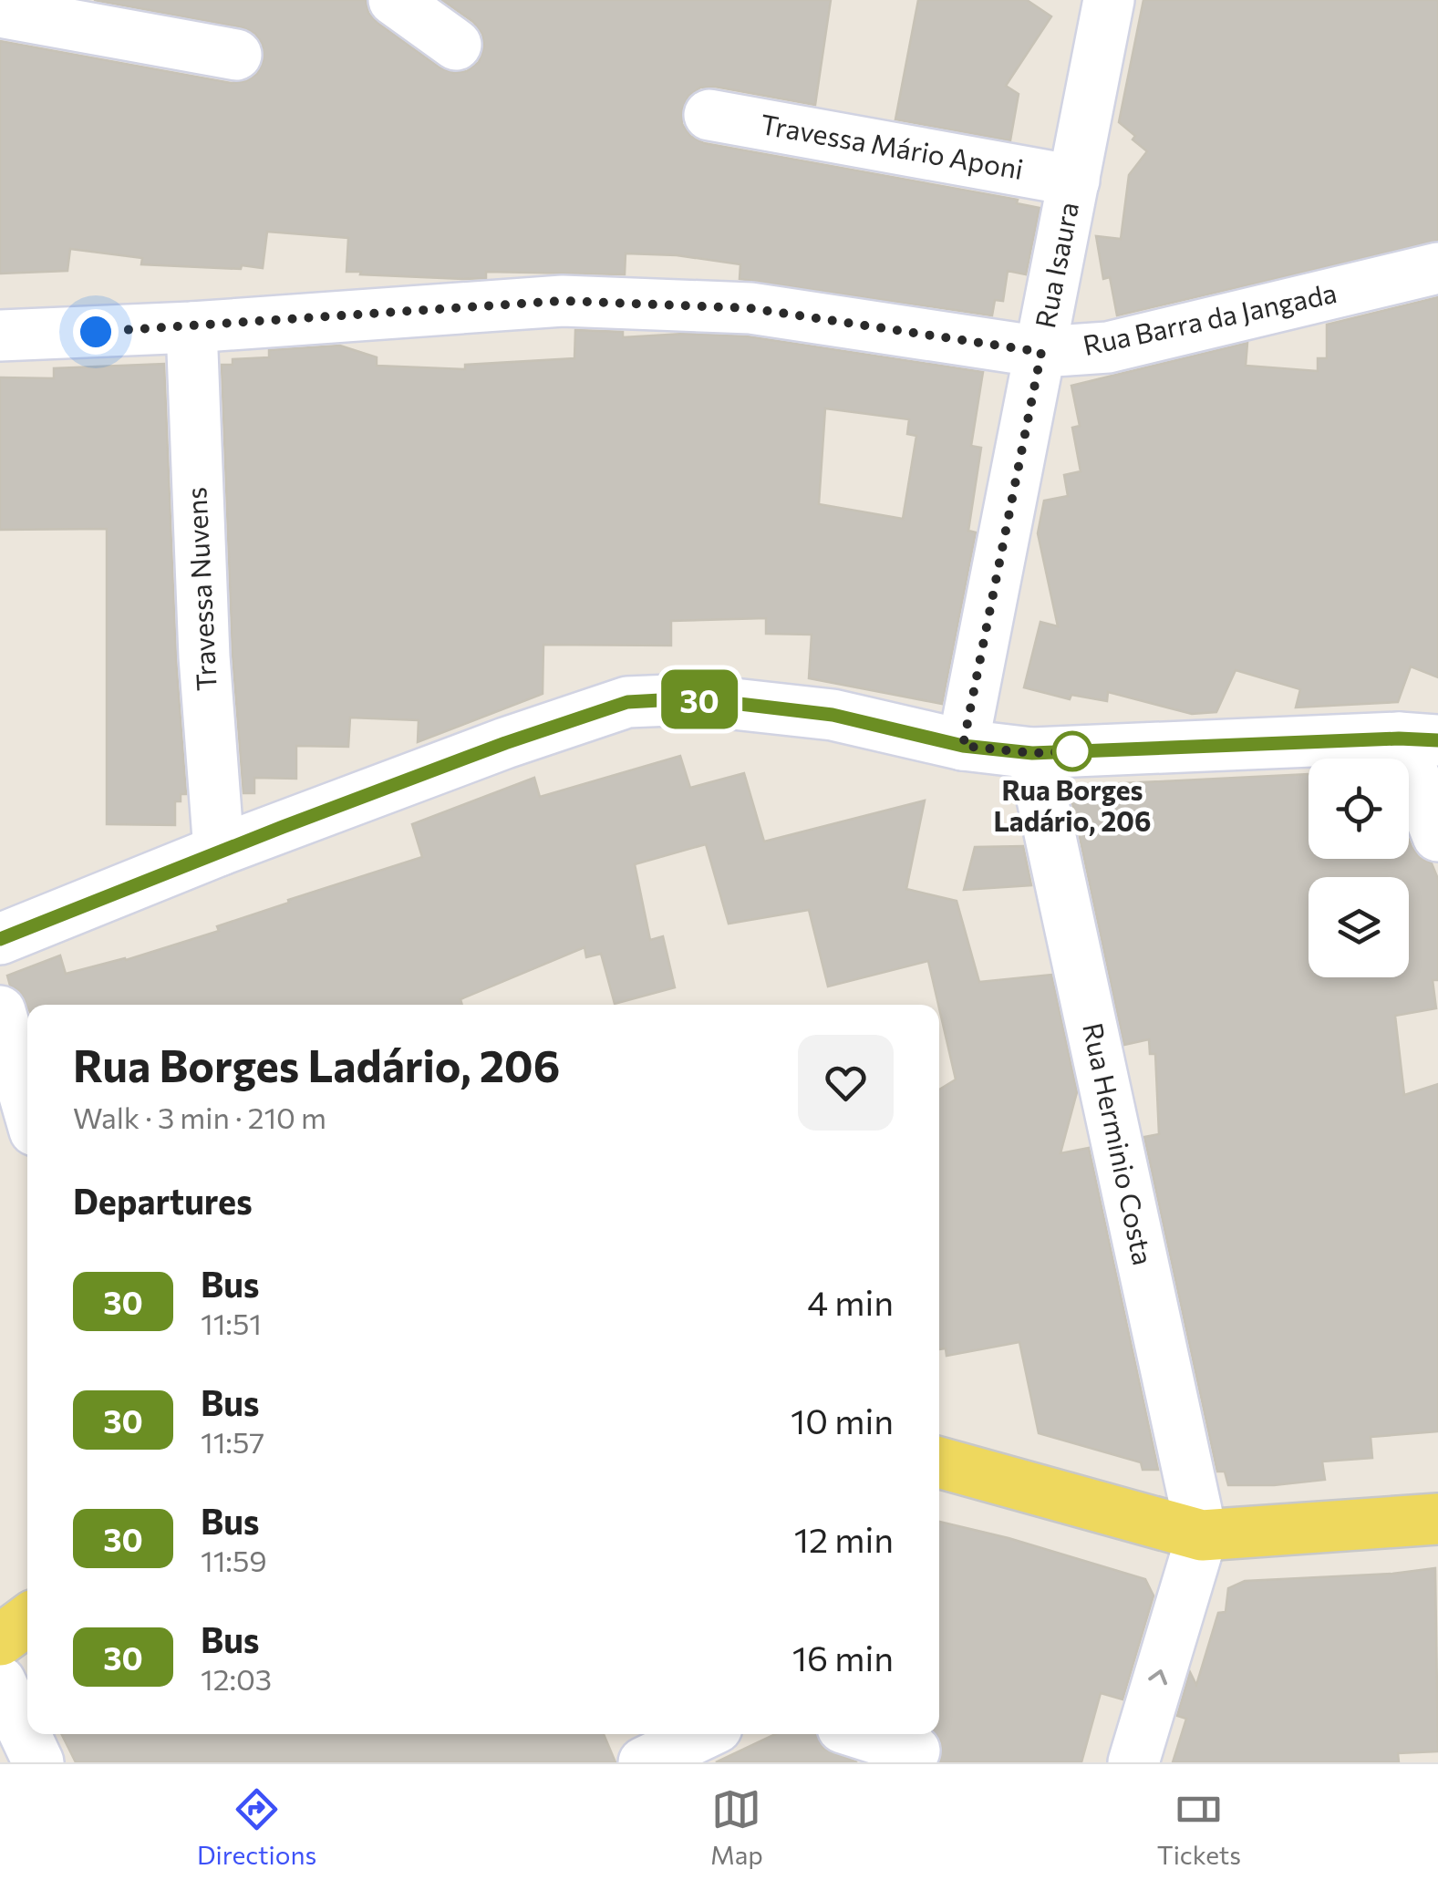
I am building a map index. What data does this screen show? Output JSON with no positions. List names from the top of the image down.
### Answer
{
  "streets": {
    "street": [
      "Travessa Mário Aponi",
      "Rua Isaura",
      "Rua Barra da Jangada",
      "Travessa Nuvens",
      "Rua Herminio Costa"
    ]
  },
  "crossings": [
    ["Travessa Mário Aponi", "Rua Isaura"],
    ["Rua Isaura", "Rua Barra da Jangada"],
    ["Rua Barra da Jangada", "Travessa Nuvens"]
  ],
  "places": ["Rua Borges Ladário, 206"],
  "lines": ["bus line 30"],
  "page": {
    "on_map": "30",
    "heading": [
      ["Rua Borges Ladário, 206", "Walk · 3 min · 210 m"],
      "Departures"
    ],
    "list": [
      {
        "mark": "30",
        "name": "Bus",
        "note": "11:51",
        "value": "4 min"
      },
      {
        "mark": "30",
        "name": "Bus",
        "note": "11:57",
        "value": "10 min"
      },
      {
        "mark": "30",
        "name": "Bus",
        "note": "11:59",
        "value": "12 min"
      },
      {
        "mark": "30",
        "name": "Bus",
        "note": "12:03",
        "value": "16 min"
      }
    ],
    "tabs": ["Directions", "Map", "Tickets"]
  }
}
